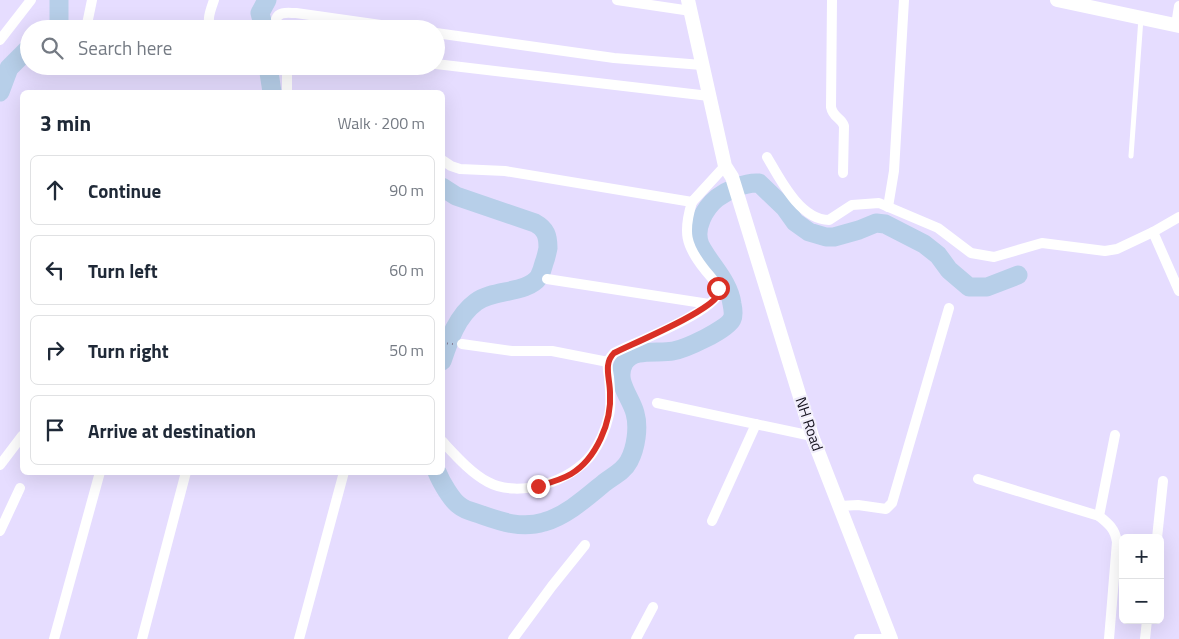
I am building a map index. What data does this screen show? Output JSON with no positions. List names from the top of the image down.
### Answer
{
  "streets": {
    "main road": ["NH Road"]
  },
  "page": {
    "search": "Search here",
    "heading": ["3 min", "Walk · 200 m"],
    "list": [
      ["Continue", "90 m"],
      ["Turn left", "60 m"],
      ["Turn right", "50 m"],
      "Arrive at destination"
    ],
    "map_buttons": ["+", "−"]
  }
}
